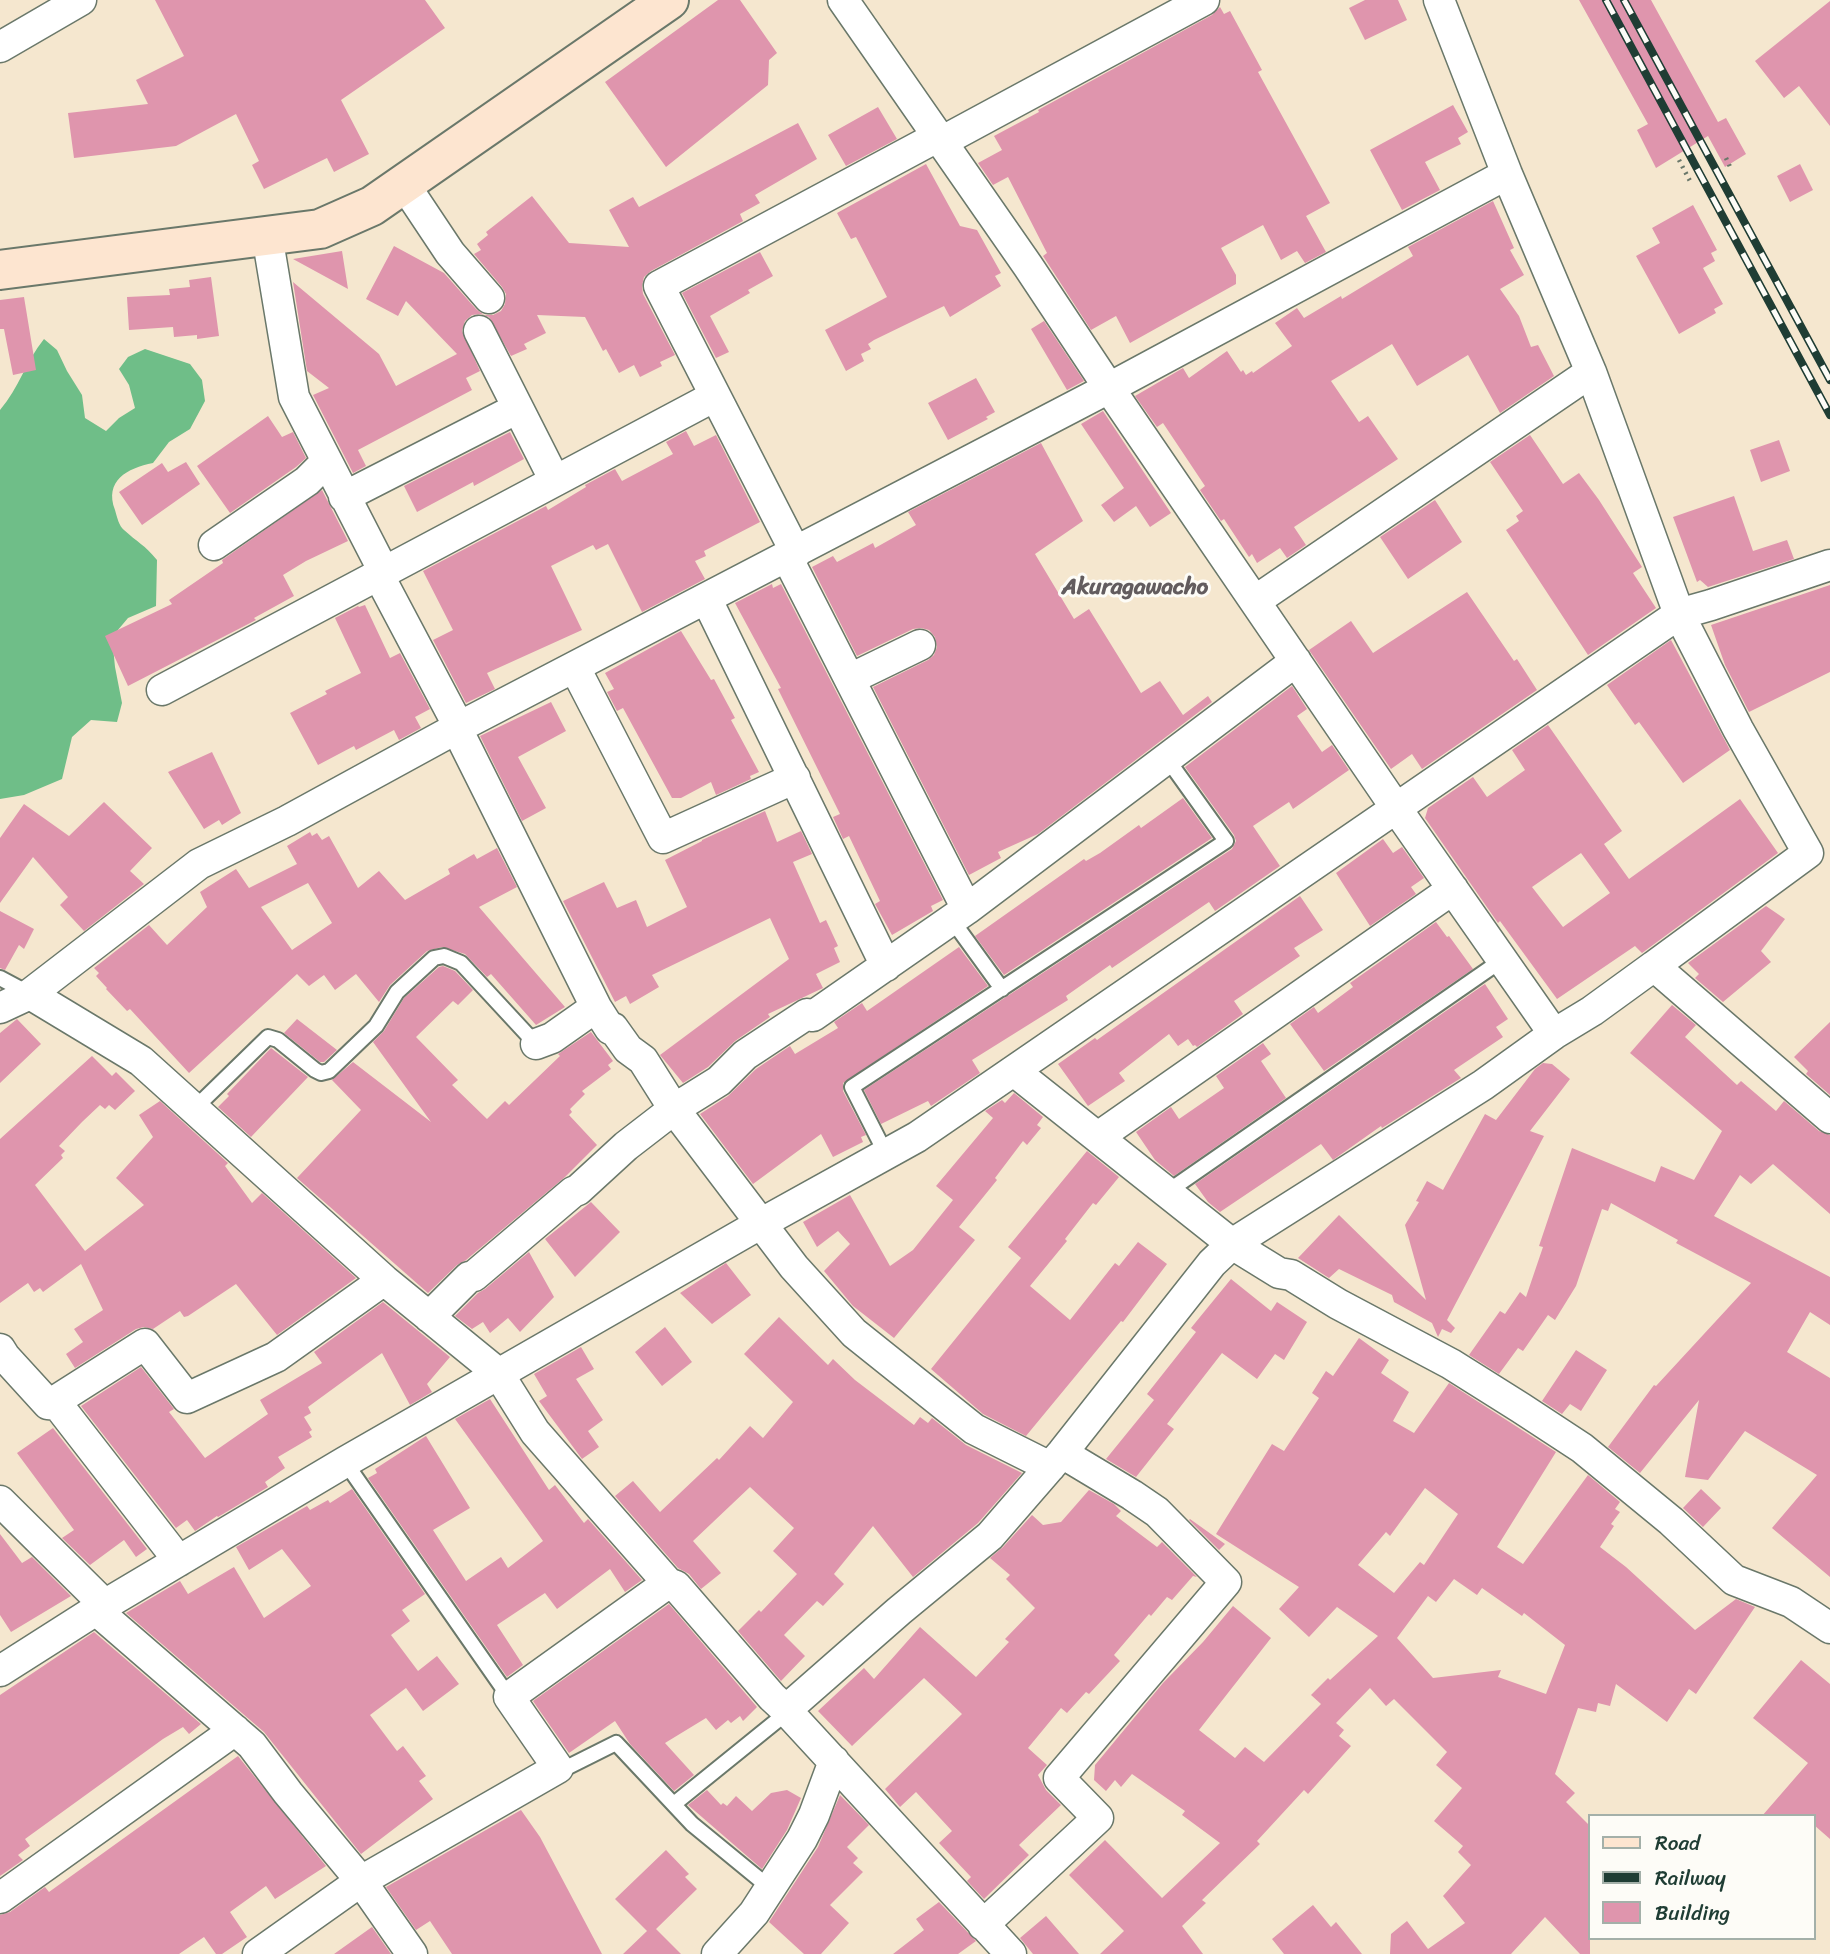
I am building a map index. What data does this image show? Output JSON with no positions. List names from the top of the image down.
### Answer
{
  "districts": ["Akuragawacho"],
  "legend": ["Road", "Railway", "Building"]
}
